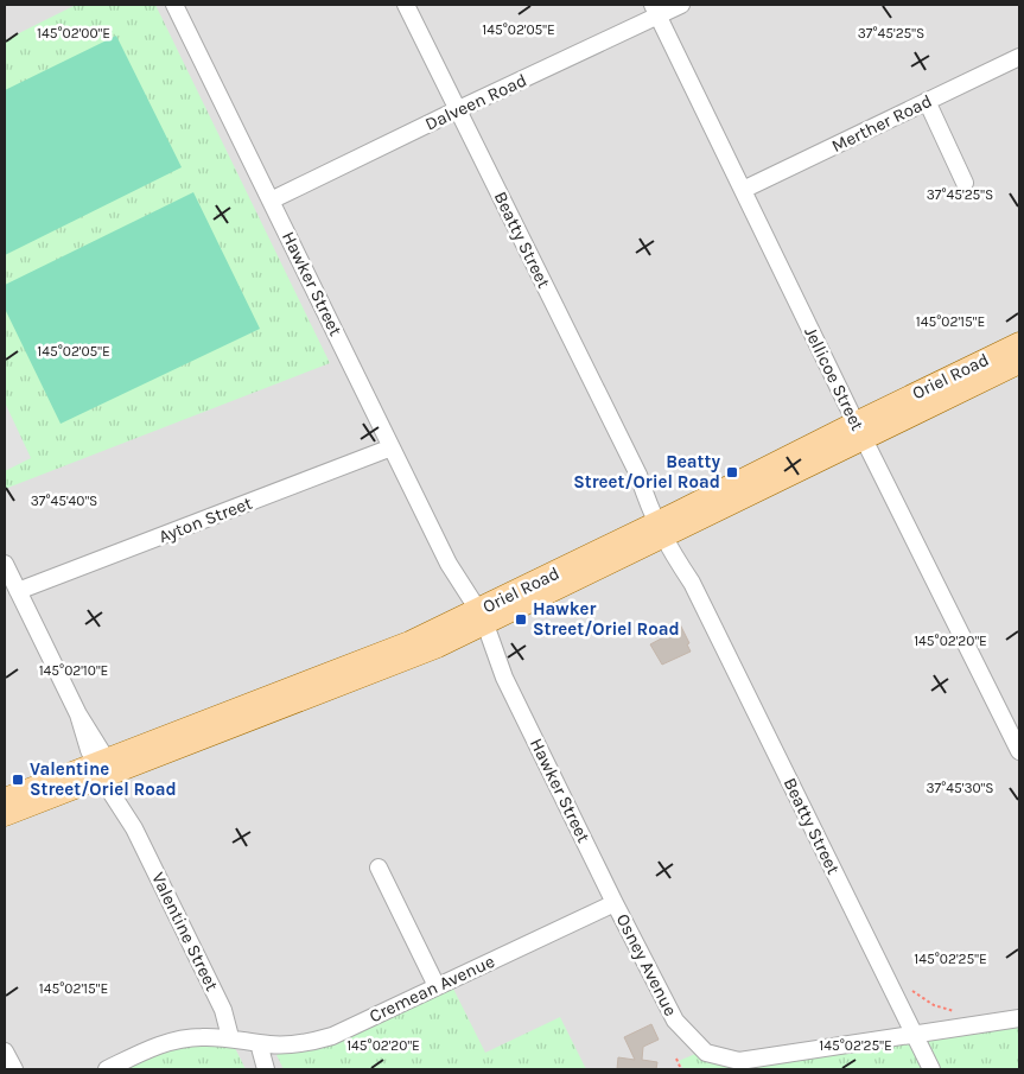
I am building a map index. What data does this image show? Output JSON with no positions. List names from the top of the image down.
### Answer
{
  "streets": {
    "main road": ["Oriel Road"],
    "street": [
      "Dalveen Road",
      "Merther Road",
      "Beatty Street",
      "Hawker Street",
      "Jellicoe Street",
      "Ayton Street",
      "Valentine Street",
      "Osney Avenue",
      "Cremean Avenue"
    ]
  },
  "crossings": [
    ["Dalveen Road", "Beatty Street"],
    ["Dalveen Road", "Hawker Street"],
    ["Dalveen Road", "Jellicoe Street"],
    ["Merther Road", "Jellicoe Street"],
    ["Beatty Street", "Oriel Road"],
    ["Beatty Street", "Osney Avenue"],
    ["Hawker Street", "Oriel Road"],
    ["Hawker Street", "Ayton Street"],
    ["Hawker Street", "Osney Avenue"],
    ["Hawker Street", "Cremean Avenue"],
    ["Oriel Road", "Jellicoe Street"],
    ["Oriel Road", "Valentine Street"],
    ["Ayton Street", "Valentine Street"],
    ["Valentine Street", "Cremean Avenue"],
    ["Osney Avenue", "Cremean Avenue"]
  ],
  "places": {
    "transit": ["Beatty Street/Oriel Road", "Hawker Street/Oriel Road", "Valentine Street/Oriel Road"]
  },
  "coordinates": [
    "145°02'05\"E",
    "37°45'25\"S",
    "145°02'00\"E",
    "145°02'15\"E",
    "37°45'40\"S",
    "145°02'20\"E",
    "145°02'10\"E",
    "37°45'30\"S",
    "145°02'25\"E"
  ]
}
